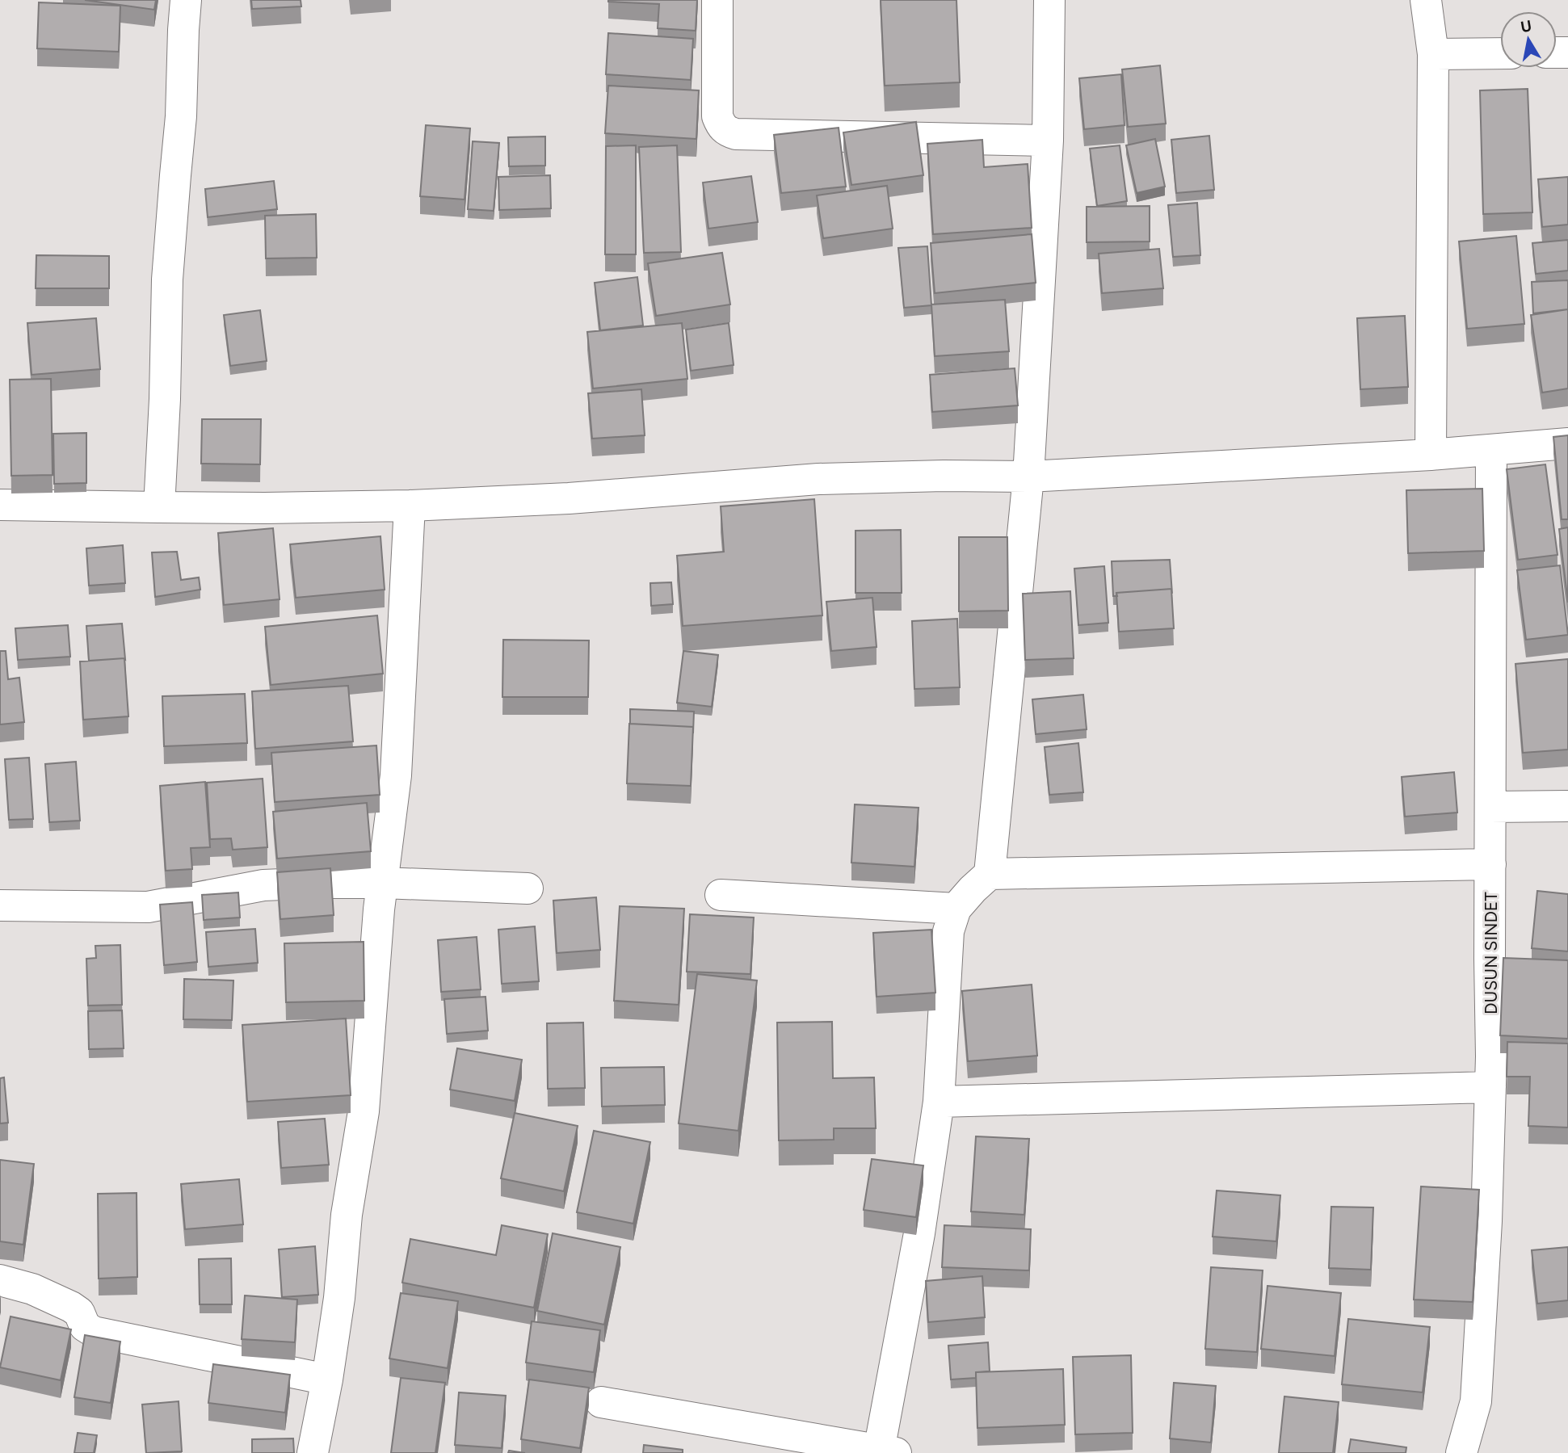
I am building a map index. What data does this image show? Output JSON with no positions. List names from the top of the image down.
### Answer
{
  "streets": {
    "street": ["DUSUN SINDET"]
  },
  "north": "top"
}
